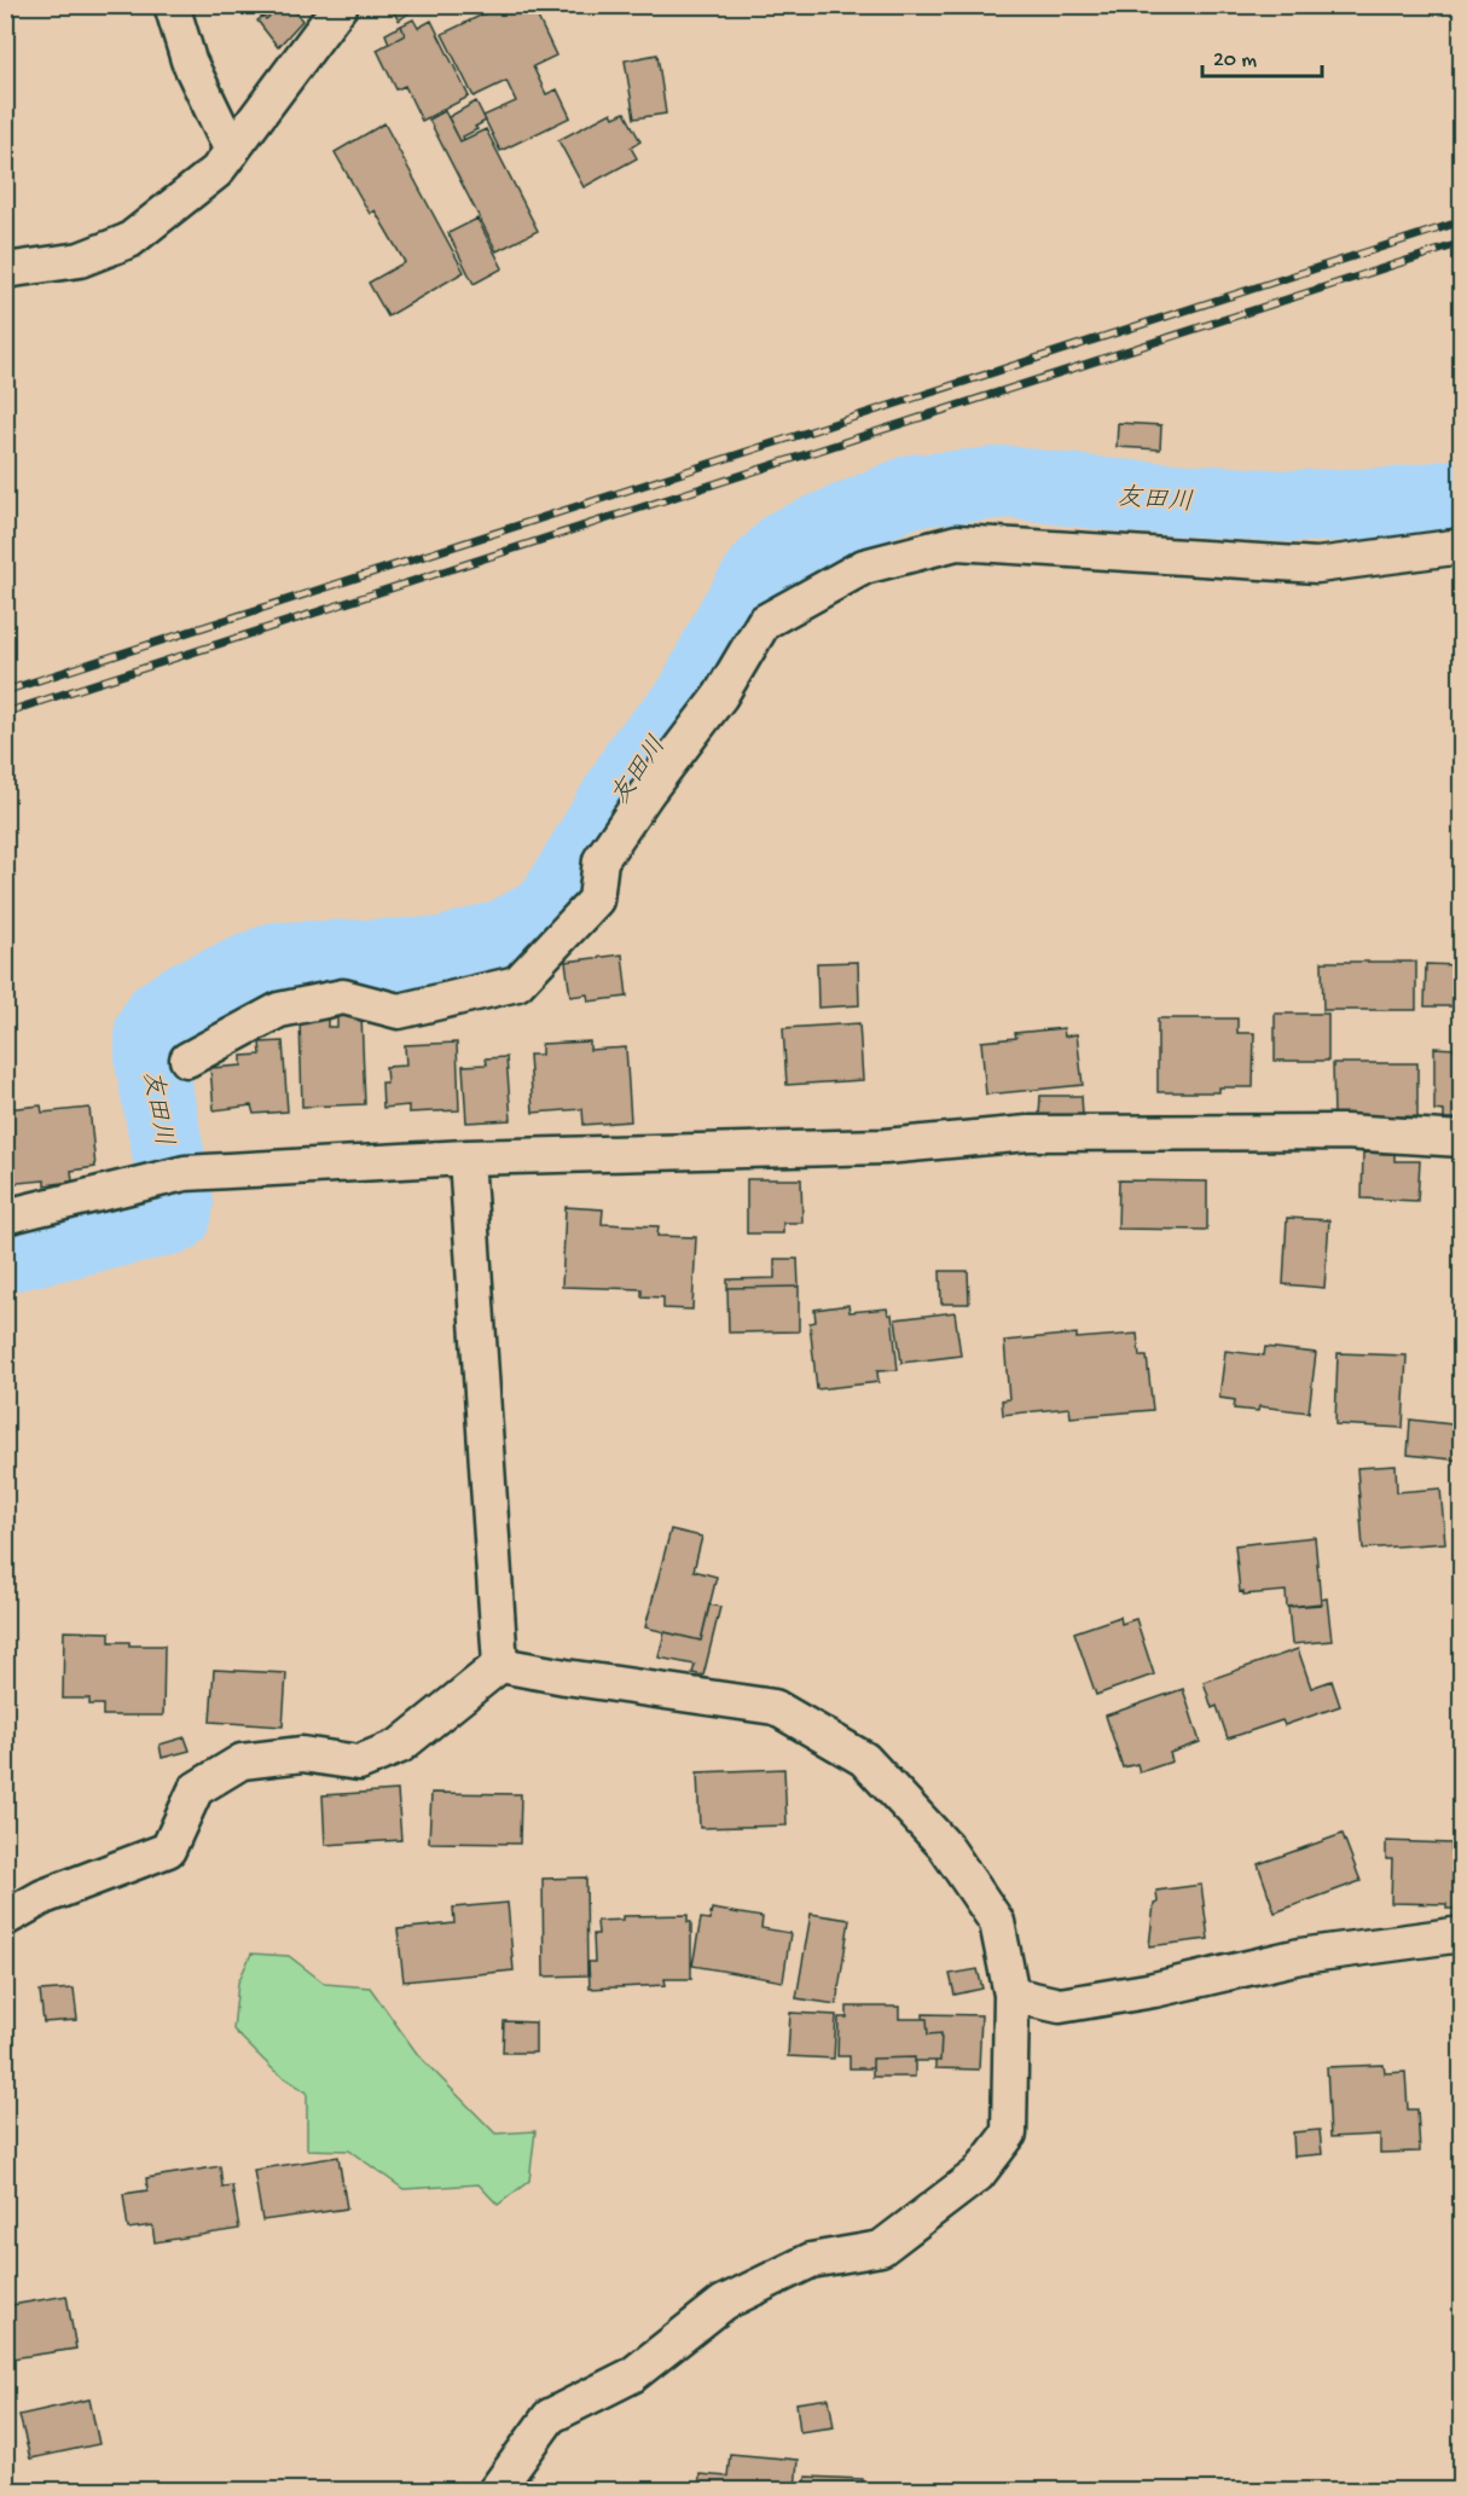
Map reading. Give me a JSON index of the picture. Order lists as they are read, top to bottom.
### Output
{
  "water": ["友田川"],
  "scale_bar": "20 m"
}
